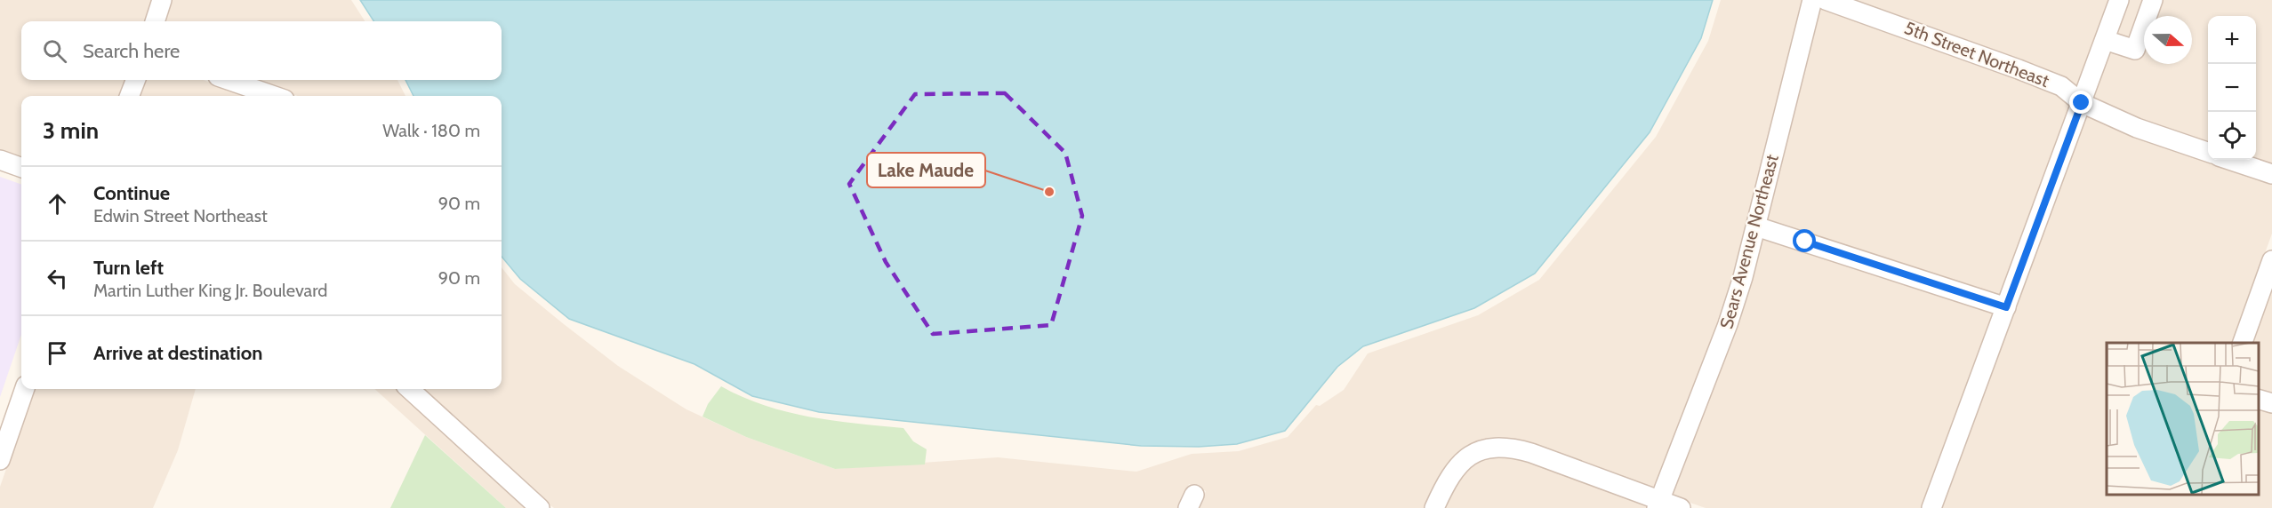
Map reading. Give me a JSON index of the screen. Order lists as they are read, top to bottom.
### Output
{
  "streets": {
    "street": ["5th Street Northeast", "Sears Avenue Northeast"]
  },
  "places": ["Lake Maude"],
  "north": "right",
  "page": {
    "map_buttons": ["+", "−"],
    "search": "Search here",
    "heading": ["3 min", "Walk · 180 m"],
    "list": [
      ["Continue", "Edwin Street Northeast", "90 m"],
      ["Turn left", "Martin Luther King Jr. Boulevard", "90 m"],
      "Arrive at destination"
    ]
  }
}
